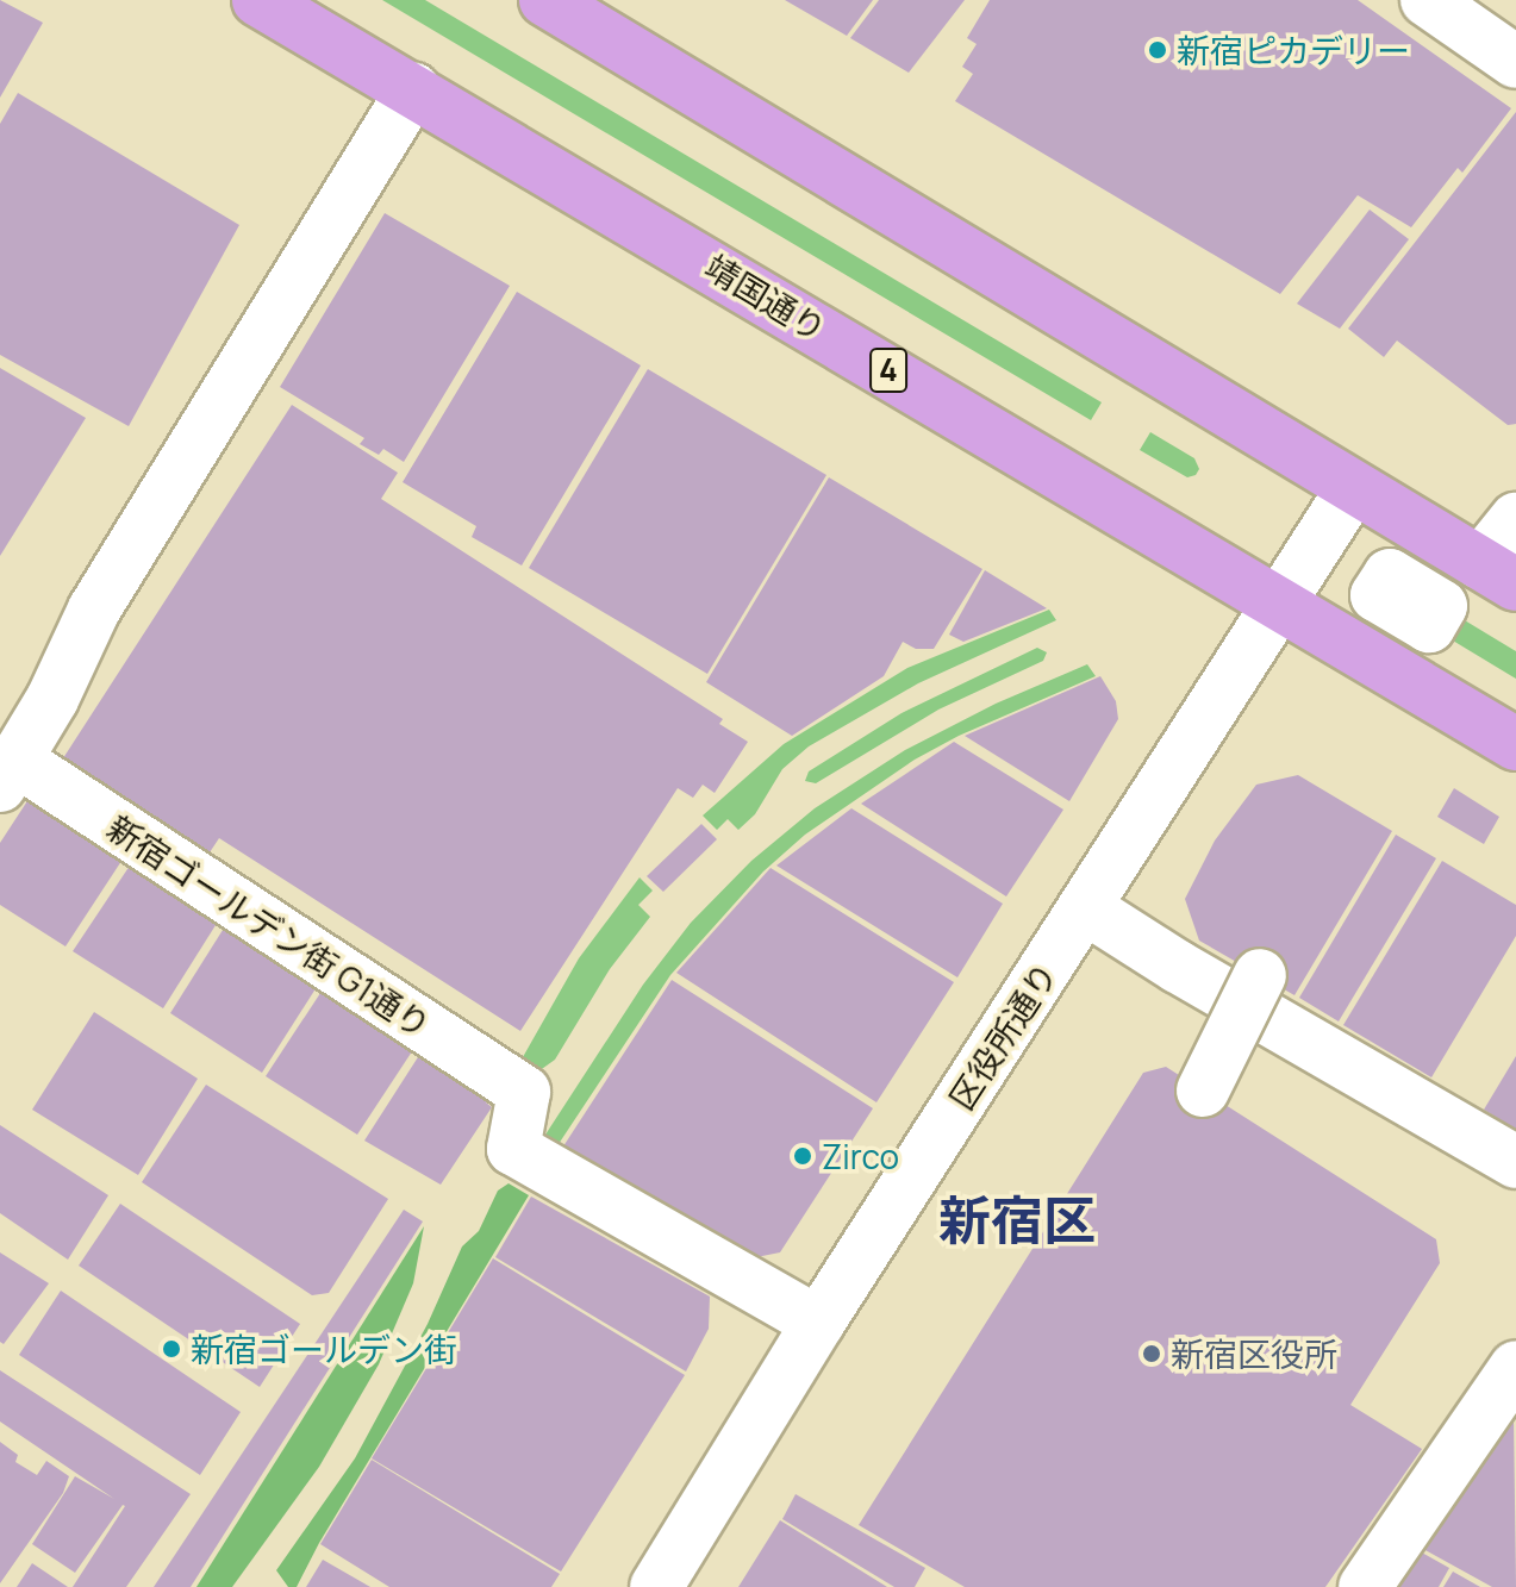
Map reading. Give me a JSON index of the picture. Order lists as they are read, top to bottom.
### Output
{
  "streets": {
    "main road": ["靖国通り", "4"],
    "street": ["新宿ゴールデン街 G1通り", "区役所通り"]
  },
  "crossings": [
    ["靖国通り", "区役所通り"],
    ["新宿ゴールデン街 G1通り", "区役所通り"]
  ],
  "districts": ["新宿区"],
  "places": [
    "新宿ピカデリー",
    "Zirco",
    "新宿ゴールデン街",
    "新宿区役所"
  ]
}
